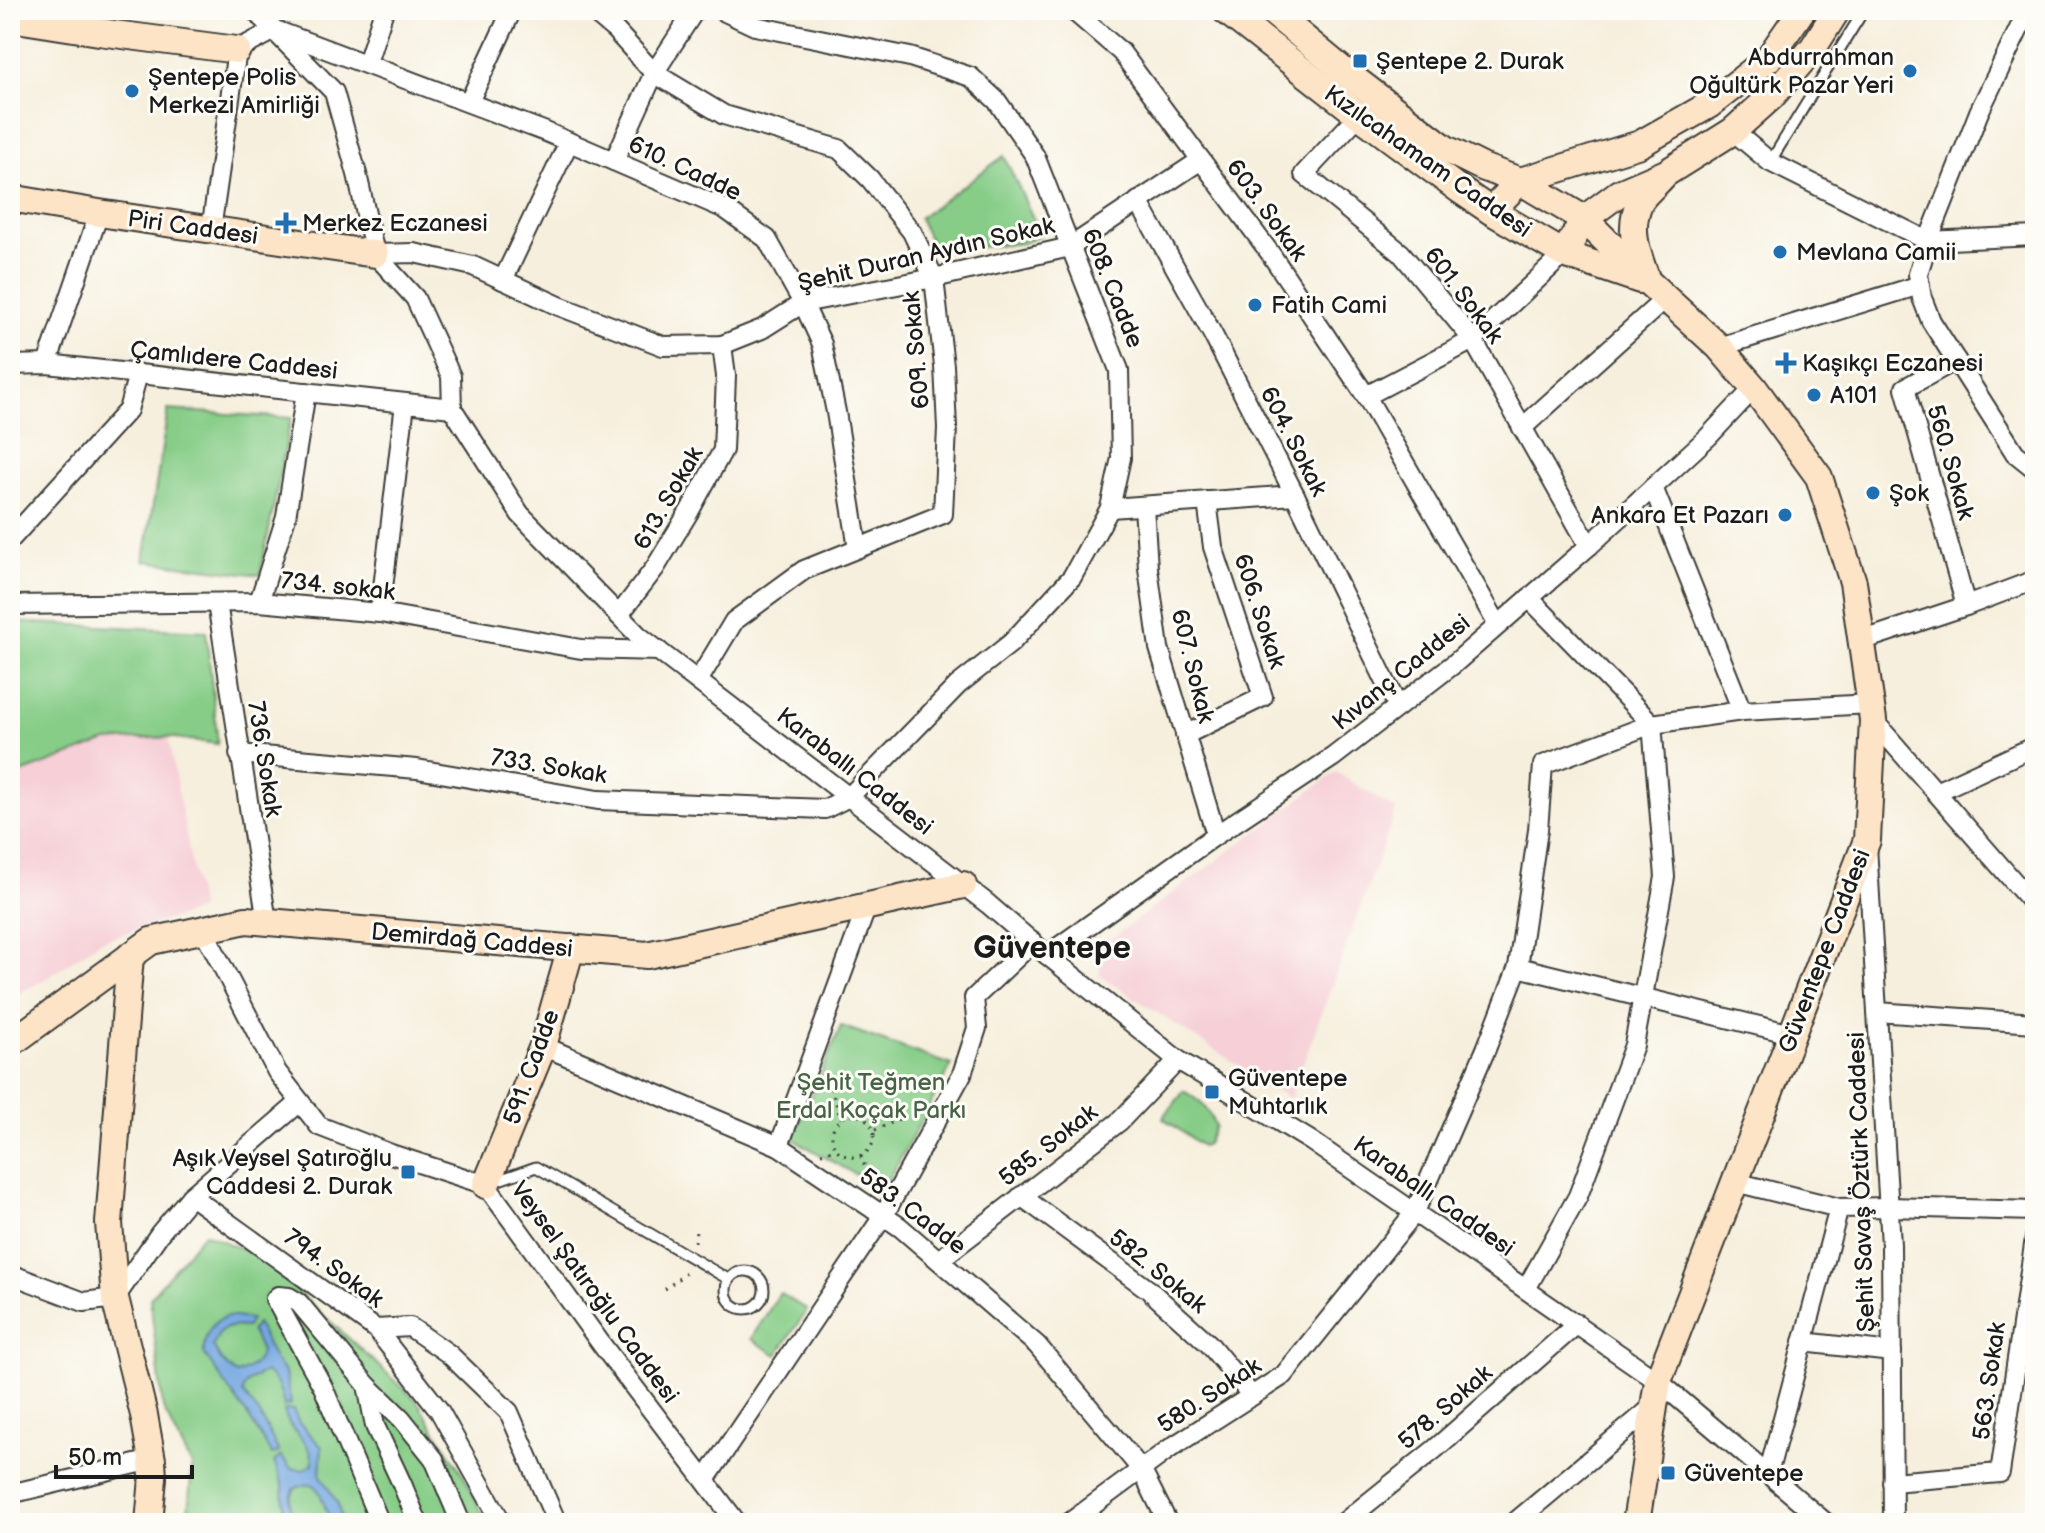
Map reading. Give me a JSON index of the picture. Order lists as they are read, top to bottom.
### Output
{
  "streets": {
    "street": [
      "Kızılcahamam Caddesi",
      "610. Cadde",
      "603. Sokak",
      "Piri Caddesi",
      "Şehit Duran Aydın Sokak",
      "608. Cadde",
      "601. Sokak",
      "609. Sokak",
      "Çamlıdere Caddesi",
      "604. Sokak",
      "560. Sokak",
      "613. Sokak",
      "734. sokak",
      "606. Sokak",
      "607. Sokak",
      "Kıvanç Caddesi",
      "736. Sokak",
      "733. Sokak",
      "Karaballı Caddesi",
      "Demirdağ Caddesi",
      "Güventepe Caddesi",
      "591. Cadde",
      "585. Sokak",
      "Şehit Savaş Öztürk Caddesi",
      "583. Cadde",
      "794. Sokak",
      "582. Sokak",
      "Veysel Şatıroğlu Caddesi",
      "563. Sokak",
      "580. Sokak",
      "578. Sokak"
    ]
  },
  "crossings": [
    ["Kızılcahamam Caddesi", "601. Sokak"],
    ["Kızılcahamam Caddesi", "Güventepe Caddesi"],
    ["610. Cadde", "Şehit Duran Aydın Sokak"],
    ["610. Cadde", "609. Sokak"],
    ["610. Cadde", "Karaballı Caddesi"],
    ["603. Sokak", "Şehit Duran Aydın Sokak"],
    ["603. Sokak", "Kıvanç Caddesi"],
    ["Piri Caddesi", "Şehit Duran Aydın Sokak"],
    ["Piri Caddesi", "Karaballı Caddesi"],
    ["Şehit Duran Aydın Sokak", "608. Cadde"],
    ["Şehit Duran Aydın Sokak", "609. Sokak"],
    ["Şehit Duran Aydın Sokak", "604. Sokak"],
    ["Şehit Duran Aydın Sokak", "613. Sokak"],
    ["Şehit Duran Aydın Sokak", "Karaballı Caddesi"],
    ["608. Cadde", "733. Sokak"],
    ["608. Cadde", "Karaballı Caddesi"],
    ["601. Sokak", "Kıvanç Caddesi"],
    ["609. Sokak", "Karaballı Caddesi"],
    ["Çamlıdere Caddesi", "Karaballı Caddesi"],
    ["604. Sokak", "Kıvanç Caddesi"],
    ["613. Sokak", "Karaballı Caddesi"],
    ["734. sokak", "736. Sokak"],
    ["734. sokak", "Karaballı Caddesi"],
    ["606. Sokak", "607. Sokak"],
    ["607. Sokak", "Kıvanç Caddesi"],
    ["Kıvanç Caddesi", "Karaballı Caddesi"],
    ["Kıvanç Caddesi", "Güventepe Caddesi"],
    ["736. Sokak", "733. Sokak"],
    ["736. Sokak", "Demirdağ Caddesi"],
    ["733. Sokak", "Karaballı Caddesi"],
    ["Karaballı Caddesi", "Demirdağ Caddesi"],
    ["Karaballı Caddesi", "Güventepe Caddesi"],
    ["Karaballı Caddesi", "585. Sokak"],
    ["Karaballı Caddesi", "580. Sokak"],
    ["Karaballı Caddesi", "578. Sokak"],
    ["Demirdağ Caddesi", "591. Cadde"],
    ["Demirdağ Caddesi", "Veysel Şatıroğlu Caddesi"],
    ["Güventepe Caddesi", "Şehit Savaş Öztürk Caddesi"],
    ["591. Cadde", "583. Cadde"],
    ["591. Cadde", "Veysel Şatıroğlu Caddesi"],
    ["585. Sokak", "583. Cadde"],
    ["585. Sokak", "582. Sokak"],
    ["Şehit Savaş Öztürk Caddesi", "563. Sokak"],
    ["583. Cadde", "580. Sokak"],
    ["582. Sokak", "580. Sokak"]
  ],
  "districts": ["Güventepe"],
  "parks": ["Şehit Teğmen Erdal Koçak Parkı"],
  "places": {
    "transit": [
      "Şentepe 2. Durak",
      "Güventepe Muhtarlık",
      "Aşık Veysel Şatıroğlu Caddesi 2. Durak",
      "Güventepe"
    ],
    "other": [
      "Abdurrahman Oğultürk Pazar Yeri",
      "Şentepe Polis Merkezi Amirliği",
      "Mevlana Camii",
      "Fatih Cami",
      "A101",
      "Şok",
      "Ankara Et Pazarı"
    ],
    "health": ["Merkez Eczanesi", "Kaşıkçı Eczanesi"]
  },
  "scale_bar": "50 m"
}
